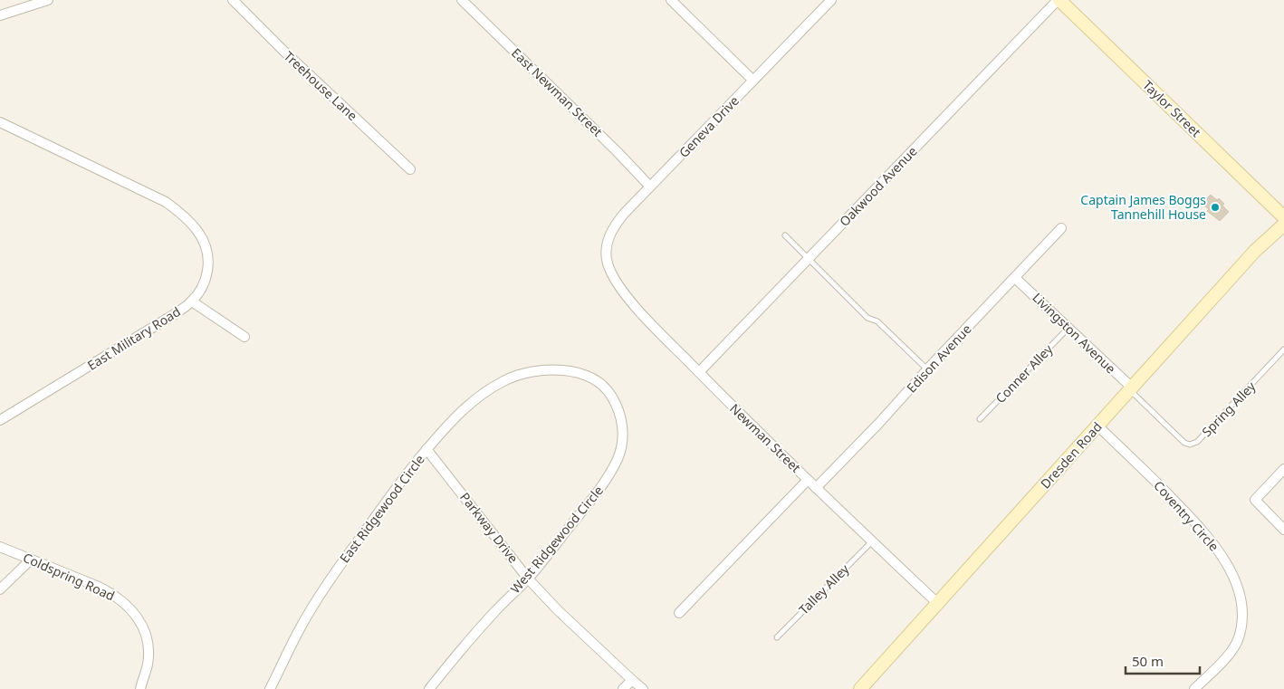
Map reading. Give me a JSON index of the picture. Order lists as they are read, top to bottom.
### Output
{
  "streets": {
    "street": [
      "Treehouse Lane",
      "East Newman Street",
      "Taylor Street",
      "Geneva Drive",
      "Oakwood Avenue",
      "Livingston Avenue",
      "East Military Road",
      "Edison Avenue",
      "Newman Street",
      "Dresden Road",
      "East Ridgewood Circle",
      "Coventry Circle",
      "Parkway Drive",
      "West Ridgewood Circle",
      "Coldspring Road"
    ],
    "lane": ["Conner Alley", "Spring Alley", "Talley Alley"]
  },
  "crossings": [
    ["East Newman Street", "Geneva Drive"],
    ["Taylor Street", "Oakwood Avenue"],
    ["Geneva Drive", "Newman Street"],
    ["Oakwood Avenue", "Newman Street"],
    ["Livingston Avenue", "Edison Avenue"],
    ["Livingston Avenue", "Conner Alley"],
    ["Livingston Avenue", "Spring Alley"],
    ["Livingston Avenue", "Dresden Road"],
    ["Edison Avenue", "Newman Street"],
    ["Spring Alley", "Dresden Road"],
    ["Newman Street", "Dresden Road"],
    ["Newman Street", "Talley Alley"],
    ["Dresden Road", "Coventry Circle"],
    ["East Ridgewood Circle", "Parkway Drive"],
    ["East Ridgewood Circle", "West Ridgewood Circle"],
    ["Parkway Drive", "West Ridgewood Circle"]
  ],
  "places": ["Captain James Boggs Tannehill House"],
  "scale_bar": "50 m"
}
